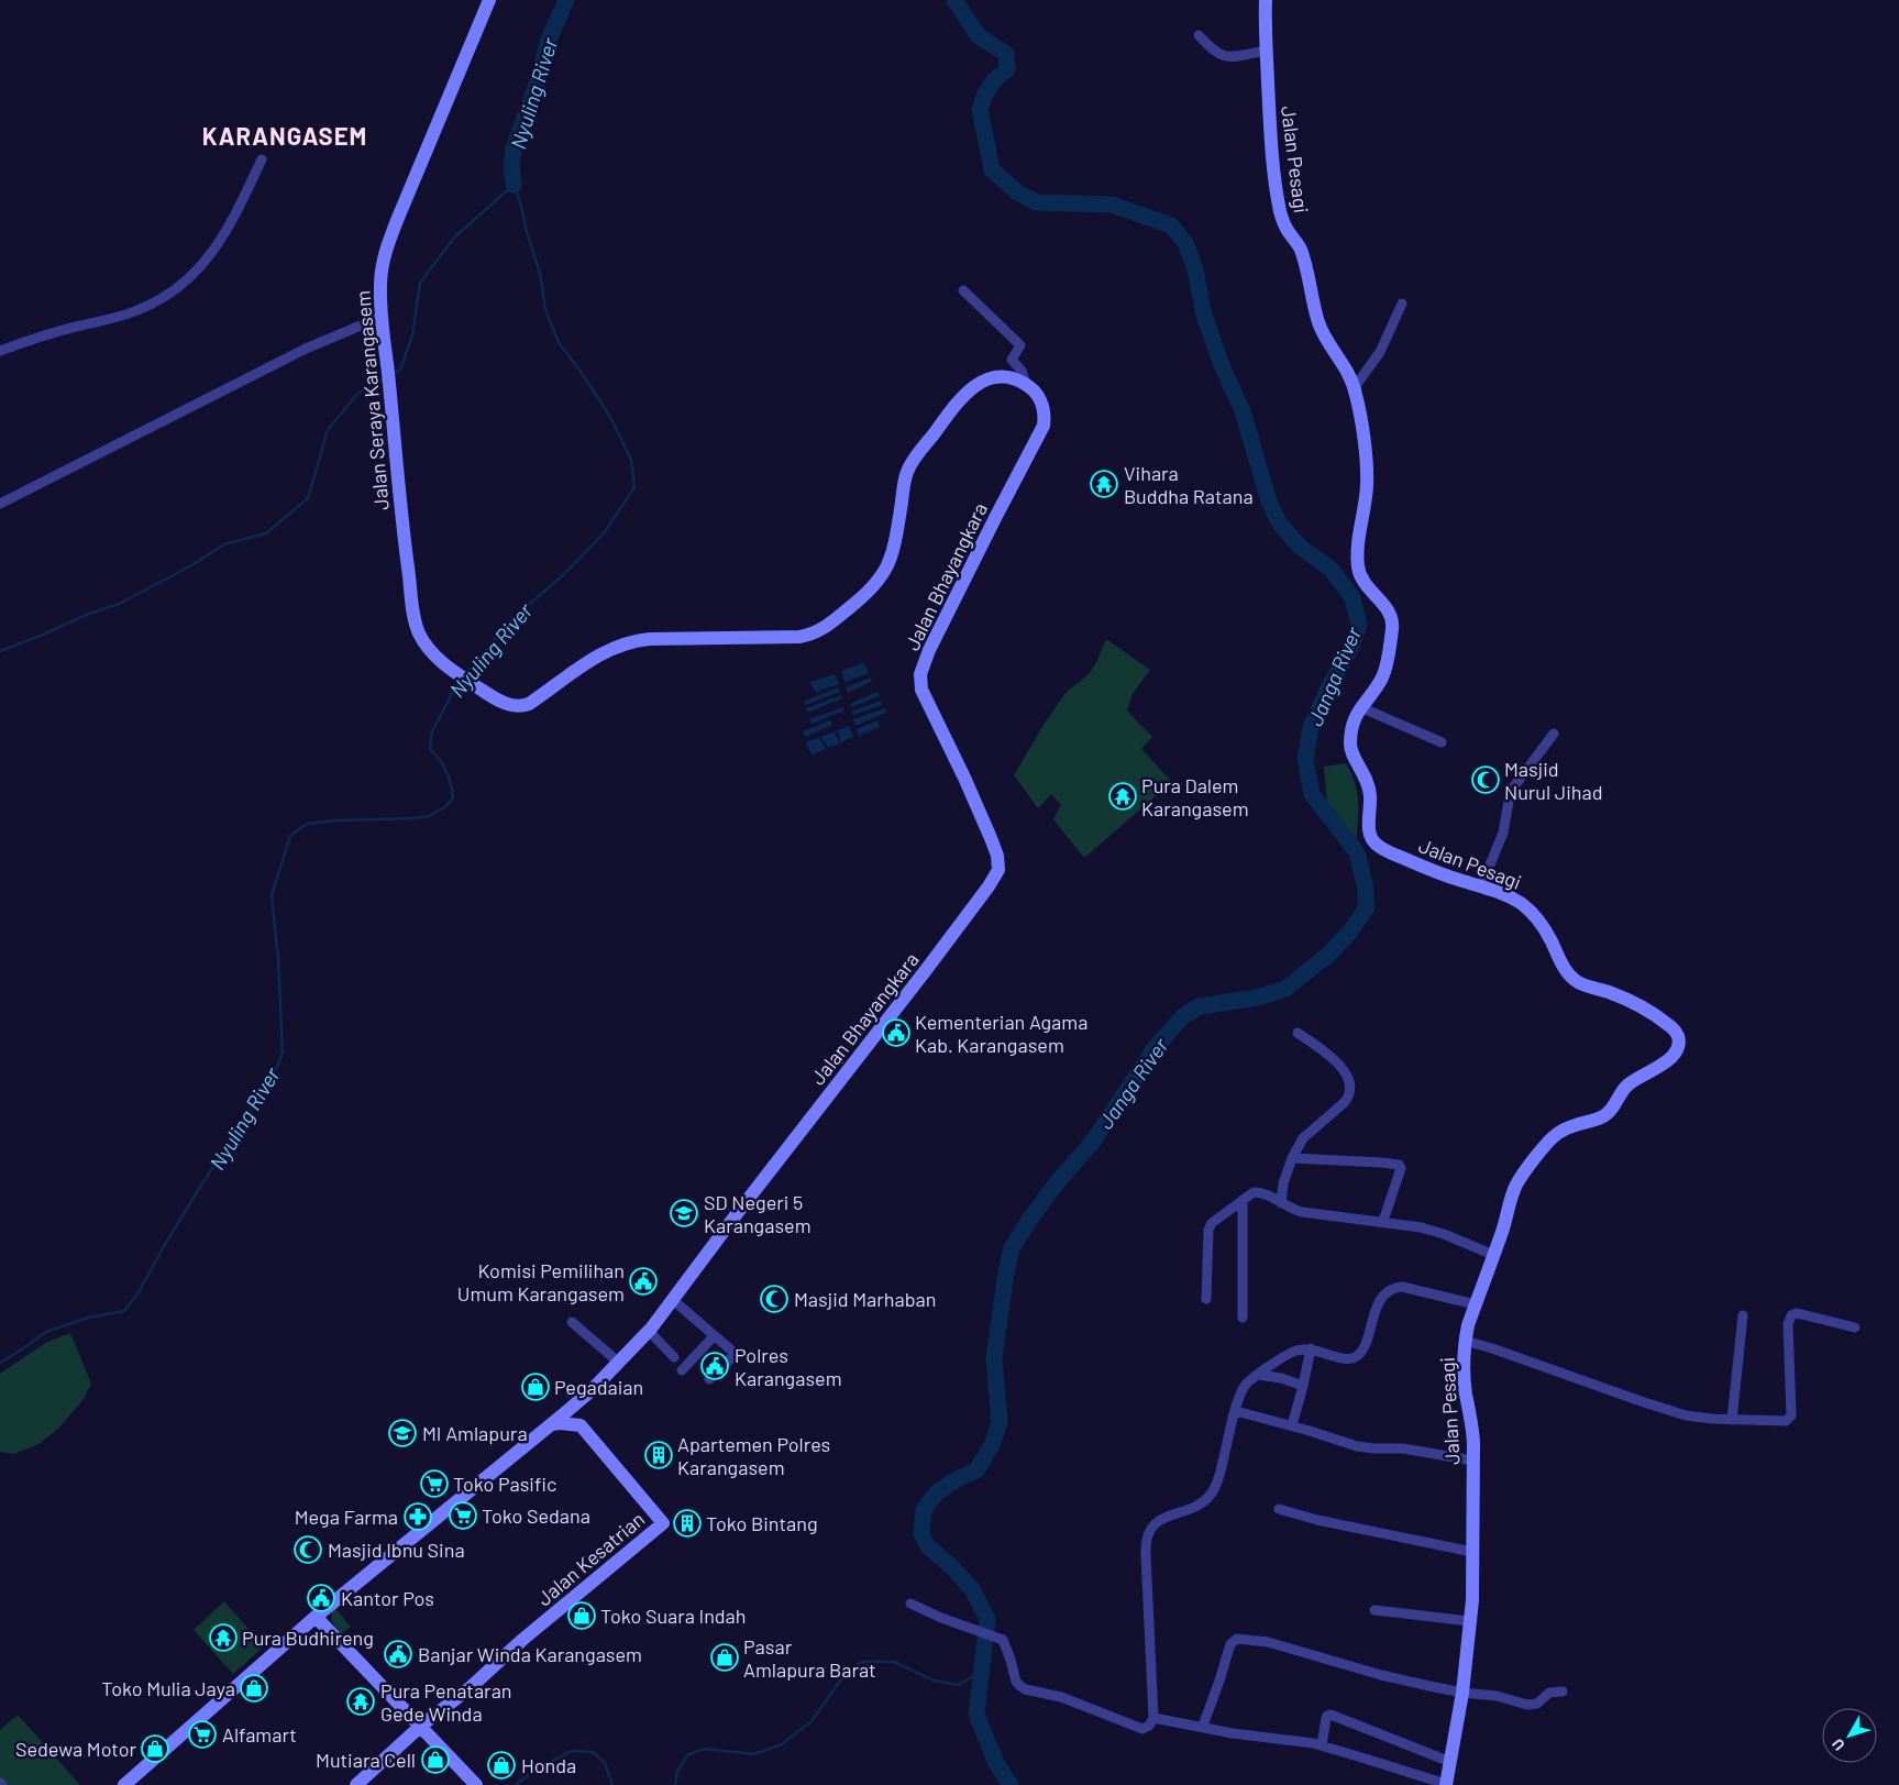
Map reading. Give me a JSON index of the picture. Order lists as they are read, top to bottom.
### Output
{
  "streets": {
    "street": [
      "Jalan Pesagi",
      "Jalan Seraya Karangasem",
      "Jalan Bhayangkara",
      "Jalan Kesatrian"
    ]
  },
  "crossings": [
    ["Jalan Seraya Karangasem", "Jalan Bhayangkara"]
  ],
  "districts": ["KARANGASEM"],
  "water": ["Nyuling River", "Janga River"],
  "places": {
    "temple": [
      "Vihara Buddha Ratana",
      "Pura Dalem Karangasem",
      "Pura Budhireng",
      "Pura Penataran Gede Winda"
    ],
    "mosque": ["Masjid Nurul Jihad", "Masjid Marhaban", "Masjid Ibnu Sina"],
    "public building": [
      "Kementerian Agama Kab. Karangasem",
      "Komisi Pemilihan Umum Karangasem",
      "Polres Karangasem",
      "Kantor Pos",
      "Banjar Winda Karangasem"
    ],
    "school or university": ["SD Negeri 5 Karangasem", "MI Amlapura"],
    "shop": [
      "Pegadaian",
      "Toko Suara Indah",
      "Pasar Amlapura Barat",
      "Toko Mulia Jaya",
      "Sedewa Motor",
      "Mutiara Cell",
      "Honda"
    ],
    "building": ["Apartemen Polres Karangasem", "Toko Bintang"],
    "supermarket": ["Toko Pasific", "Toko Sedana", "Alfamart"],
    "pharmacy": ["Mega Farma"]
  },
  "north": "bottom left"
}
